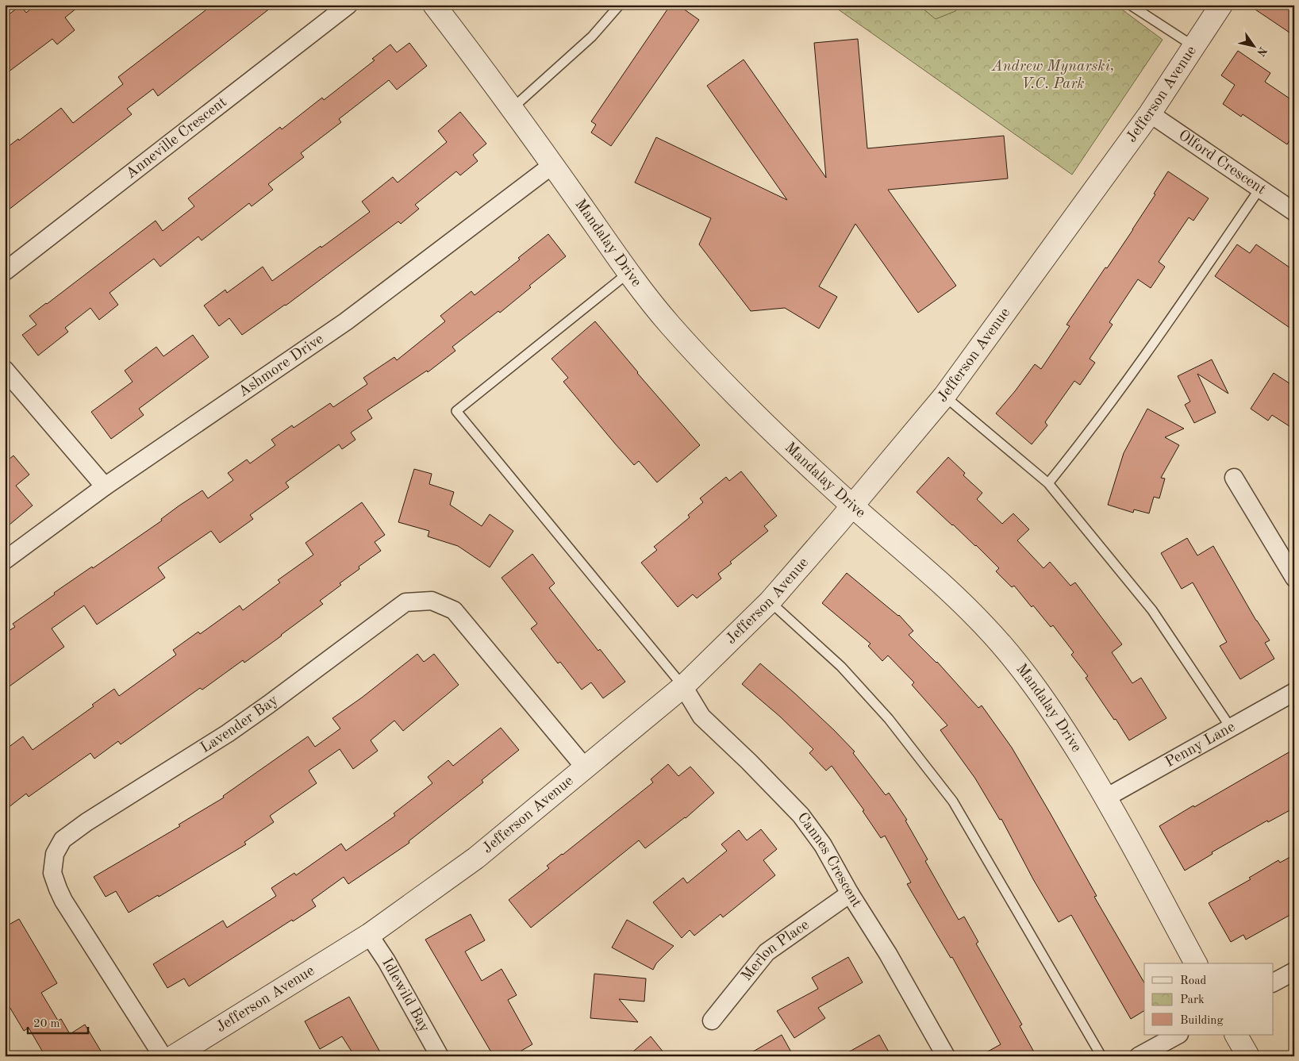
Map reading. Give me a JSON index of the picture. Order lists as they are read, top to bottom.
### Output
{
  "streets": {
    "street": [
      "Jefferson Avenue",
      "Anneville Crescent",
      "Olford Crescent",
      "Mandalay Drive",
      "Ashmore Drive",
      "Lavender Bay",
      "Penny Lane",
      "Cannes Crescent",
      "Merlon Place",
      "Idlewild Bay"
    ]
  },
  "crossings": [
    ["Jefferson Avenue", "Olford Crescent"],
    ["Jefferson Avenue", "Mandalay Drive"],
    ["Jefferson Avenue", "Lavender Bay"],
    ["Jefferson Avenue", "Cannes Crescent"],
    ["Jefferson Avenue", "Idlewild Bay"],
    ["Mandalay Drive", "Ashmore Drive"],
    ["Mandalay Drive", "Penny Lane"],
    ["Cannes Crescent", "Merlon Place"]
  ],
  "parks": ["Andrew Mynarski, V.C. Park"],
  "legend": ["Road", "Park", "Building"],
  "scale_bar": "20 m",
  "north": "bottom right"
}
